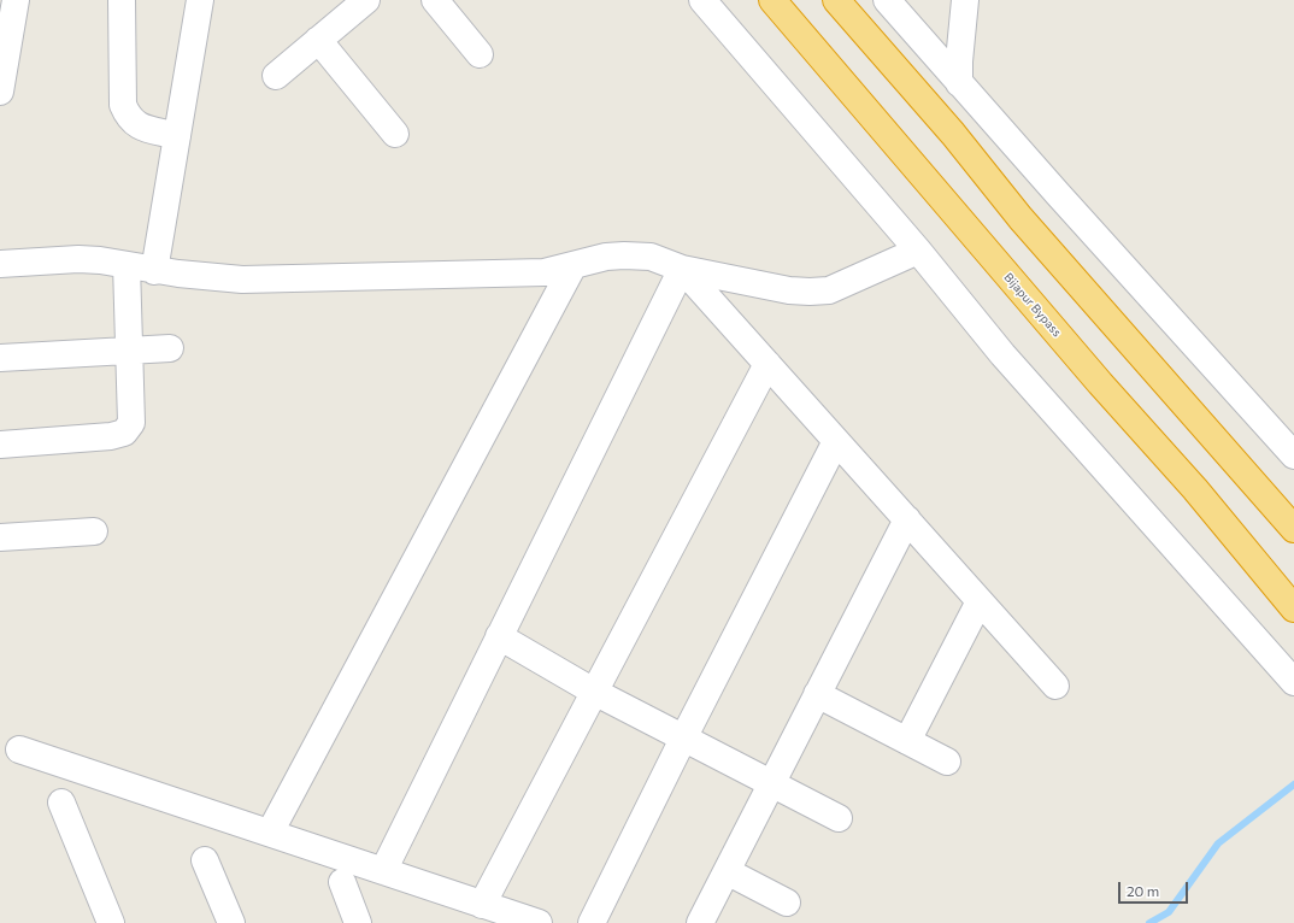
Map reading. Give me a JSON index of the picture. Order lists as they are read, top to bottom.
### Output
{
  "streets": {
    "highway": ["Bijapur Bypass"]
  },
  "scale_bar": "20 m"
}
